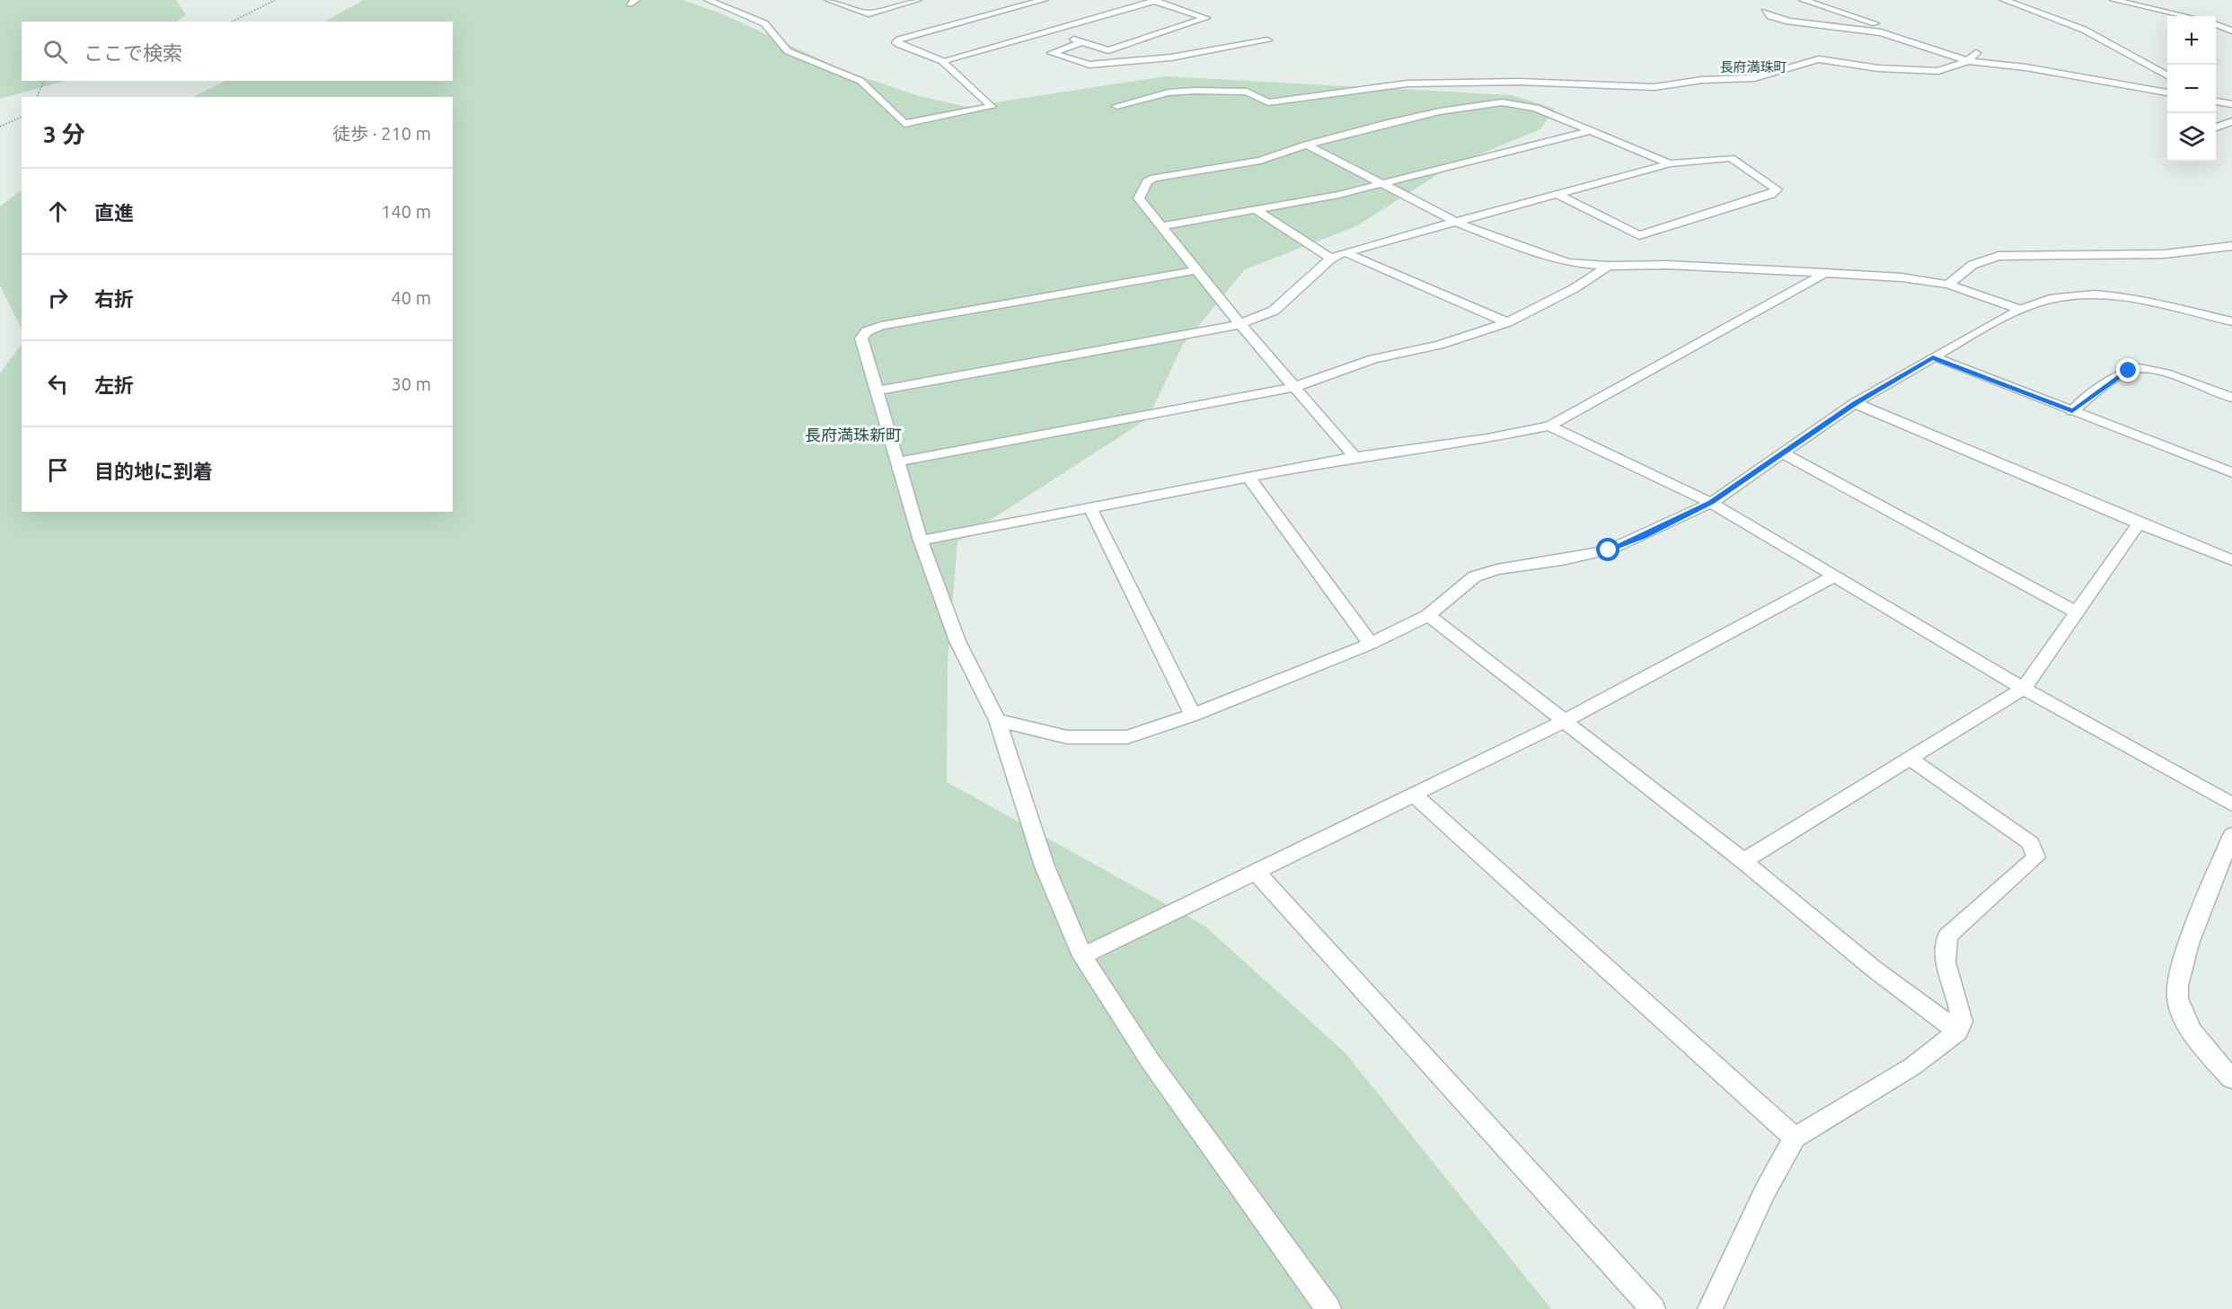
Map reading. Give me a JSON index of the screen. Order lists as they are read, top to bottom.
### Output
{
  "districts": ["長府満珠町", "長府満珠新町"],
  "page": {
    "map_buttons": ["+", "−"],
    "search": "ここで検索",
    "heading": ["3 分", "徒歩 · 210 m"],
    "list": [
      ["直進", "140 m"],
      ["右折", "40 m"],
      ["左折", "30 m"],
      "目的地に到着"
    ]
  }
}
